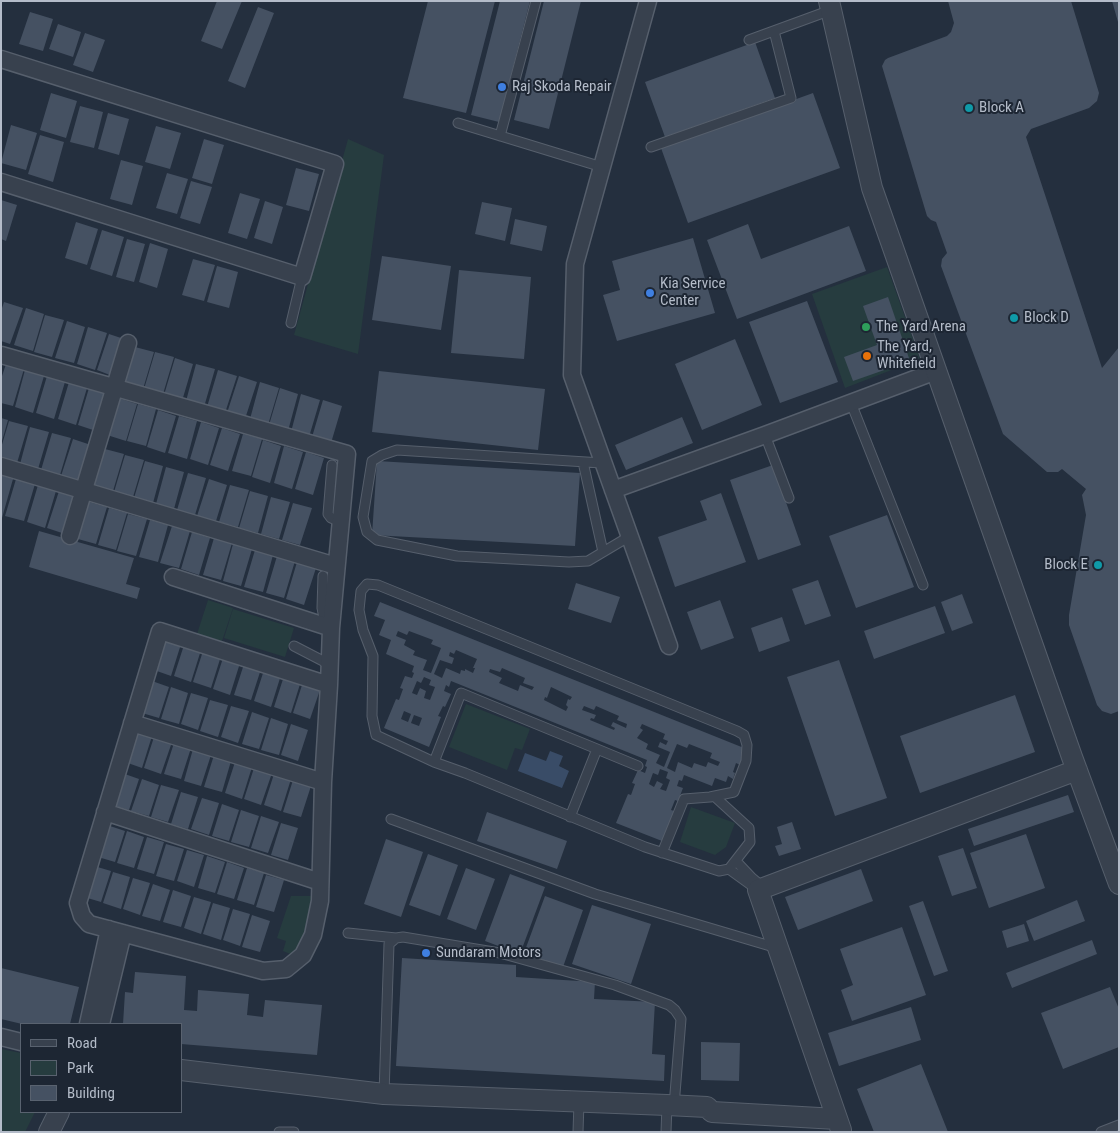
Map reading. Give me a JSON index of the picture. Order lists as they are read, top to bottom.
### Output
{
  "places": [
    "Raj Skoda Repair",
    "Block A",
    "Kia Service Center",
    "Block D",
    "The Yard Arena",
    "The Yard, Whitefield",
    "Block E",
    "Sundaram Motors"
  ],
  "legend": ["Road", "Park", "Building"]
}
